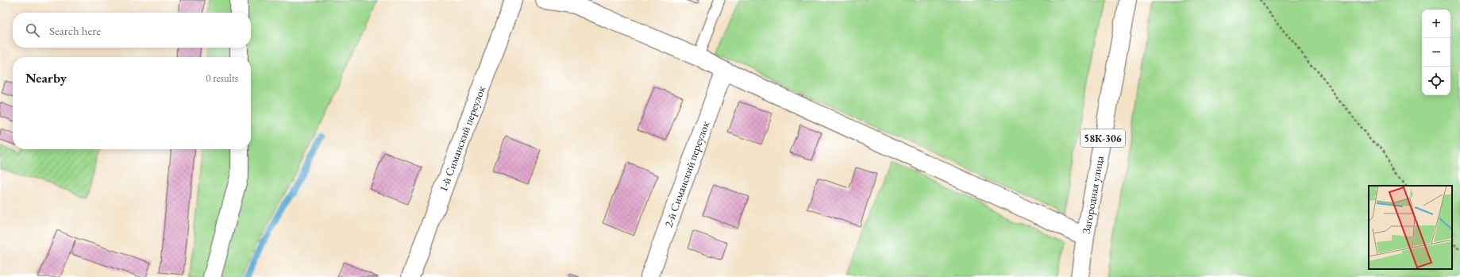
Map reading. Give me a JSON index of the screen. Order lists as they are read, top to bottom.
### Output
{
  "streets": {
    "main road": [
      "1-й Симанский переулок",
      "58К-306",
      "2-й Симанский переулок",
      "Загородная улица"
    ]
  },
  "page": {
    "map_buttons": ["+", "−"],
    "search": "Search here",
    "heading": ["Nearby", "0 results"]
  }
}
